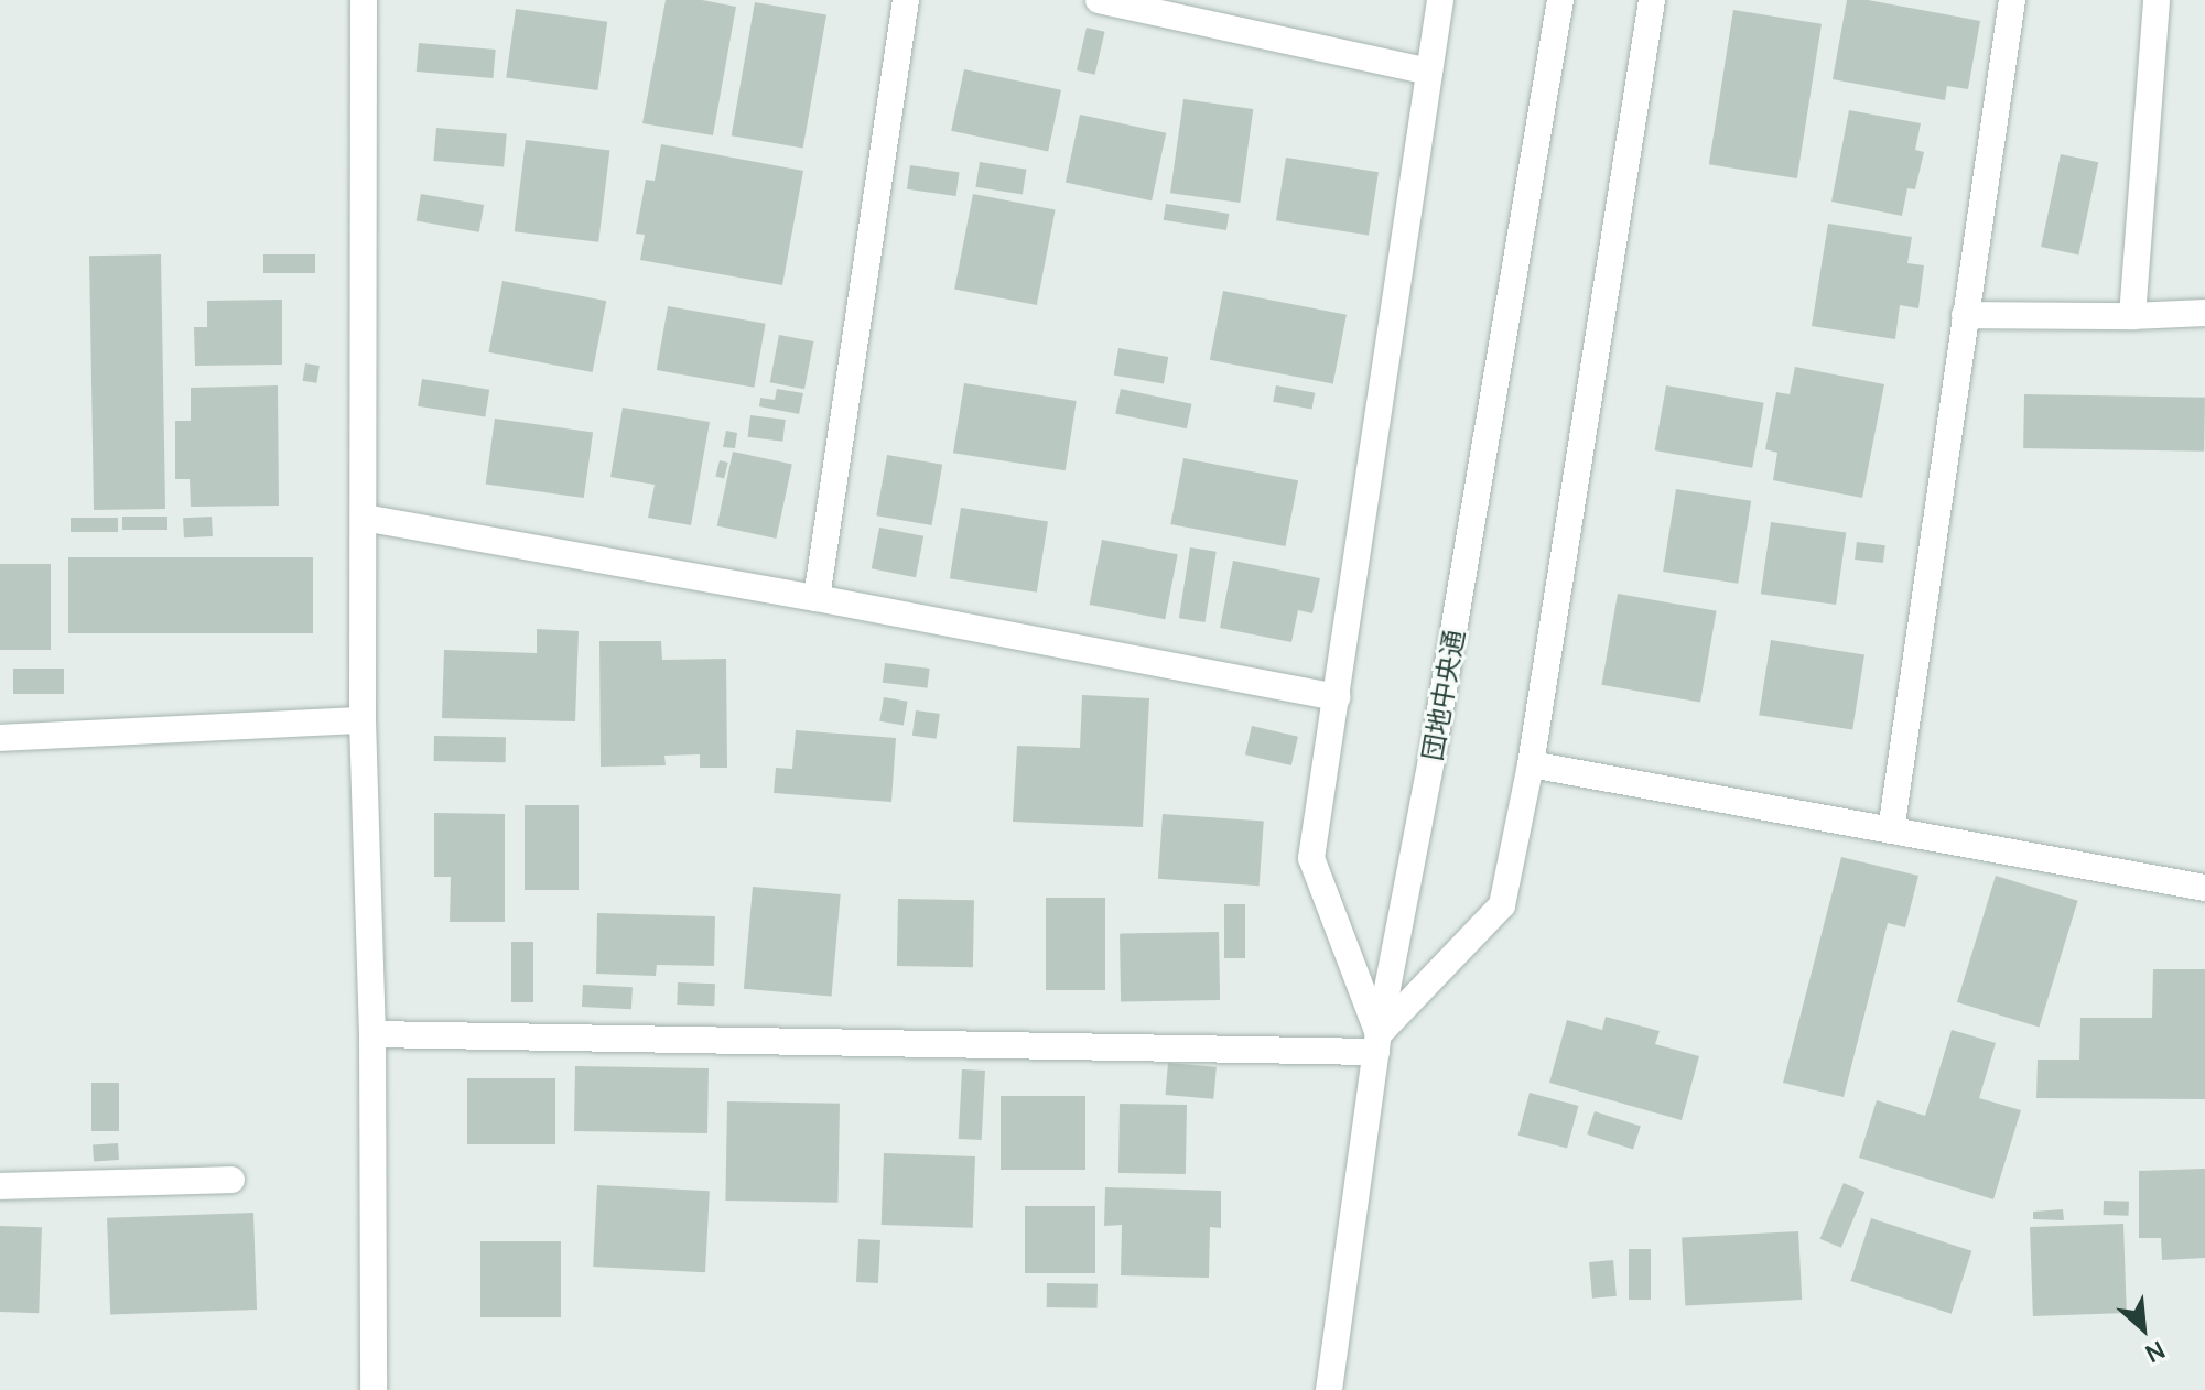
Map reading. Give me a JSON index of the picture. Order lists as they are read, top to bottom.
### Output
{
  "streets": {
    "street": ["団地中央通"]
  },
  "north": "bottom right"
}
